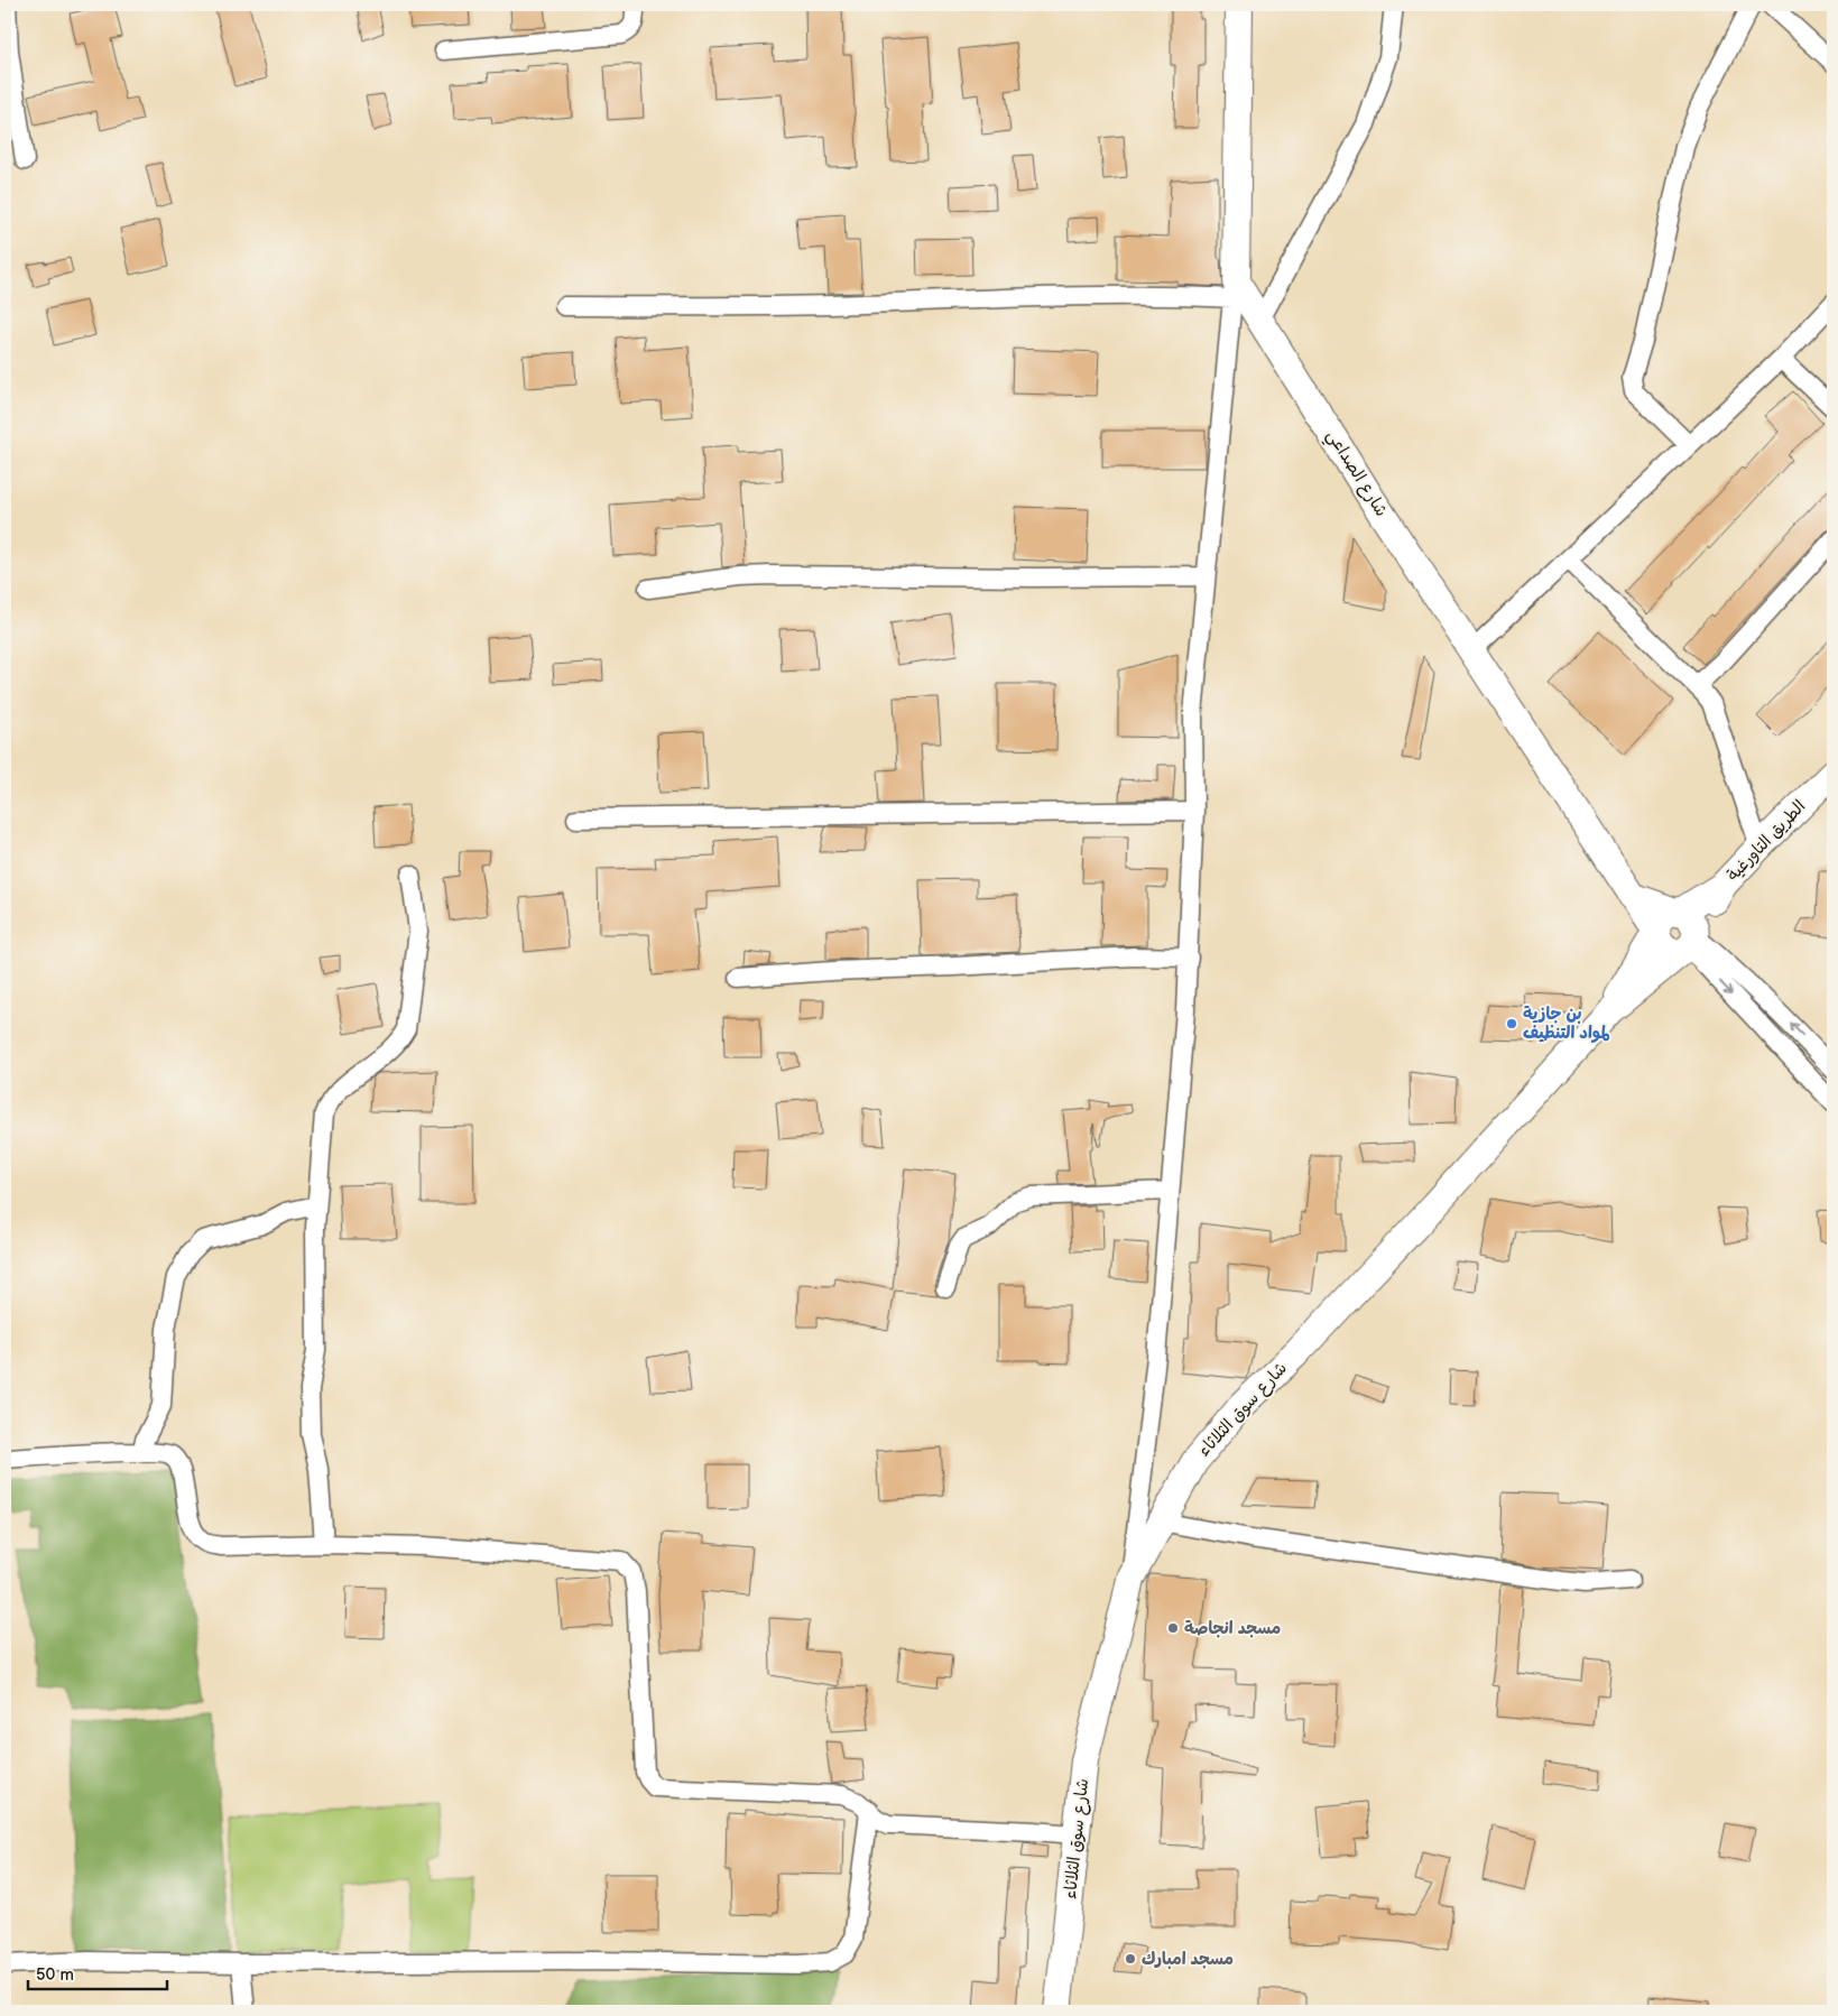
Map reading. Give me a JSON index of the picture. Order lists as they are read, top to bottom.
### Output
{
  "streets": {
    "street": ["شارع الصداعي", "الطريق التاورغية", "شارع سوق الثلاثاء"]
  },
  "places": ["بن جازية لمواد التنظيف", "مسجد انجاصة", "مسجد امبارك"],
  "scale_bar": "50 m"
}
